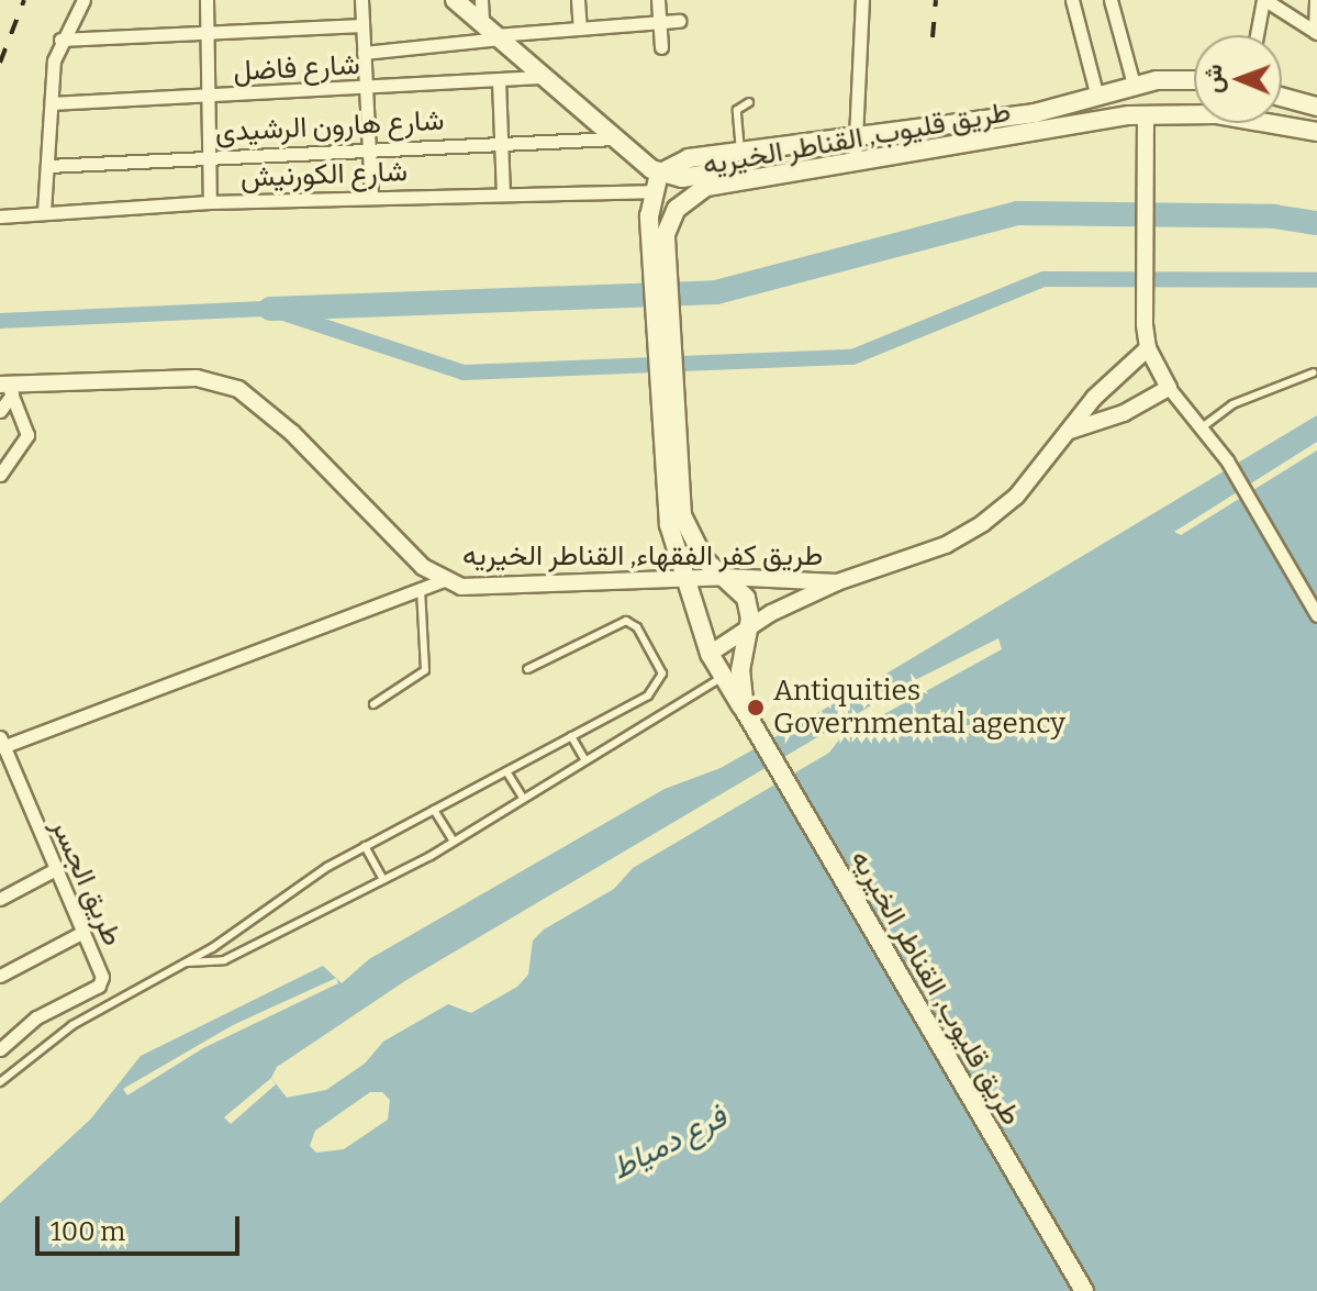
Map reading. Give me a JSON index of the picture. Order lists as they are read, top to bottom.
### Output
{
  "streets": {
    "main road": ["طريق قليوب, القناطر الخيريه"],
    "street": [
      "شارع فاضل",
      "شارع هارون الرشيدى",
      "شارع الكورنيش",
      "طريق كفر الفقهاء, القناطر الخيريه",
      "طريق الجسر"
    ]
  },
  "crossings": [
    ["طريق قليوب, القناطر الخيريه", "شارع الكورنيش"],
    ["طريق قليوب, القناطر الخيريه", "طريق كفر الفقهاء, القناطر الخيريه"]
  ],
  "water": ["فرع دمياط"],
  "places": ["Antiquities Governmental agency"],
  "scale_bar": "100 m",
  "north": "left"
}
